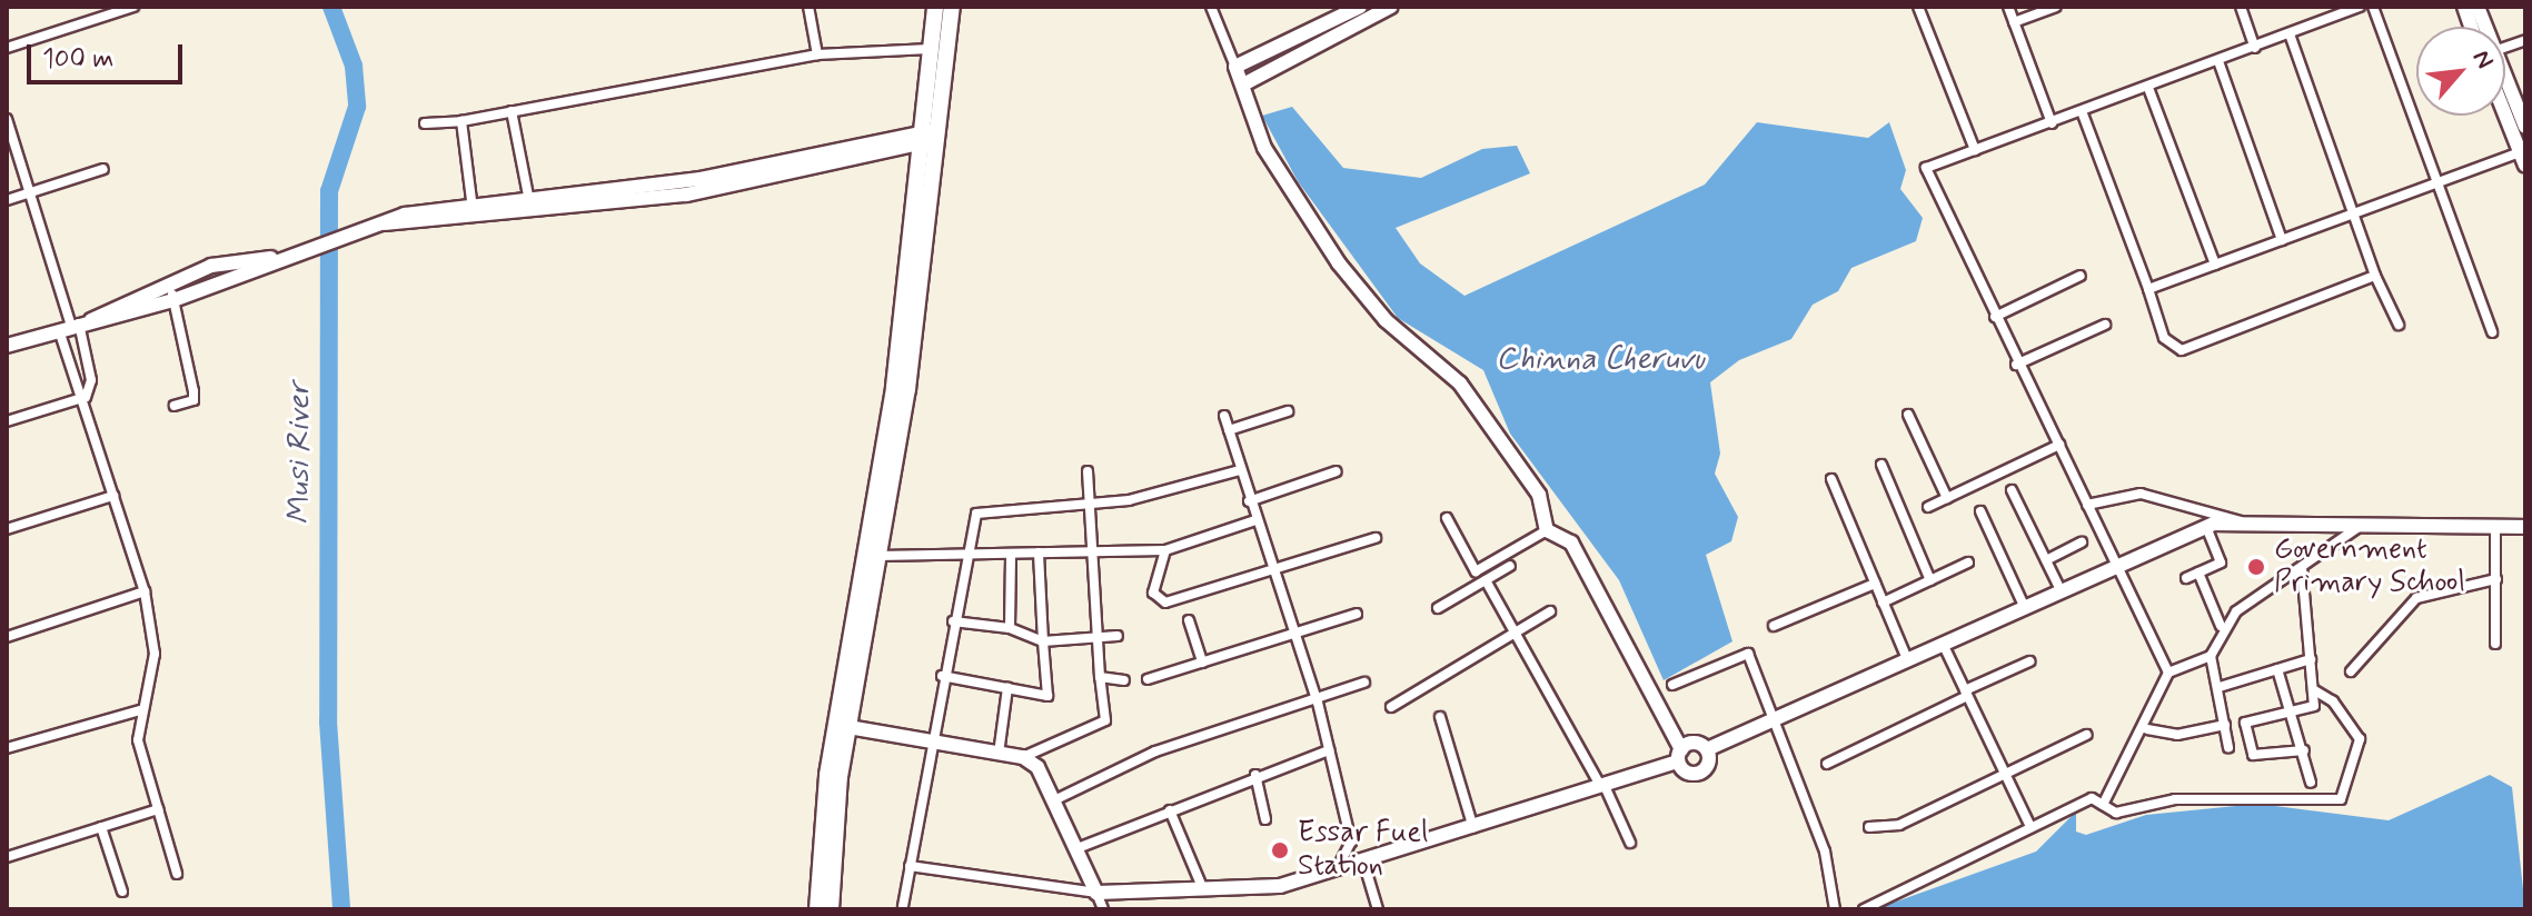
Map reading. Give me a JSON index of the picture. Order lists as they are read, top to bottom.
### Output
{
  "water": ["Chinna Cheruvu", "Musi River"],
  "places": ["Government Primary School", "Essar Fuel Station"],
  "scale_bar": "100 m",
  "north": "top right"
}
